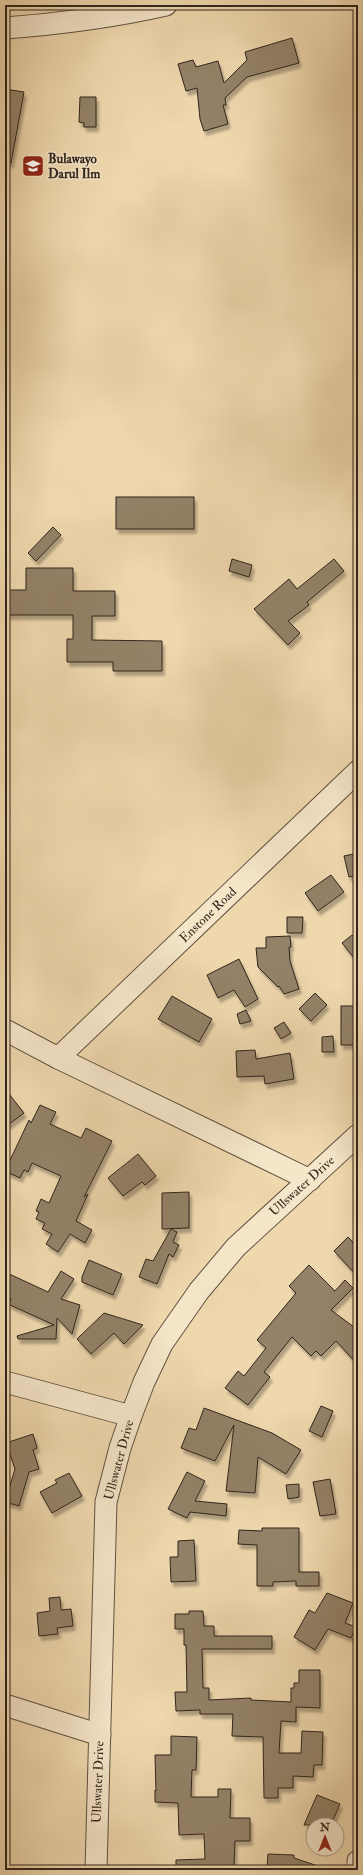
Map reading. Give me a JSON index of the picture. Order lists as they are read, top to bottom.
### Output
{
  "streets": {
    "street": ["Enstone Road", "Ullswater Drive"]
  },
  "places": {
    "school or university": ["Bulawayo Darul Ilm"]
  },
  "north": "top"
}
